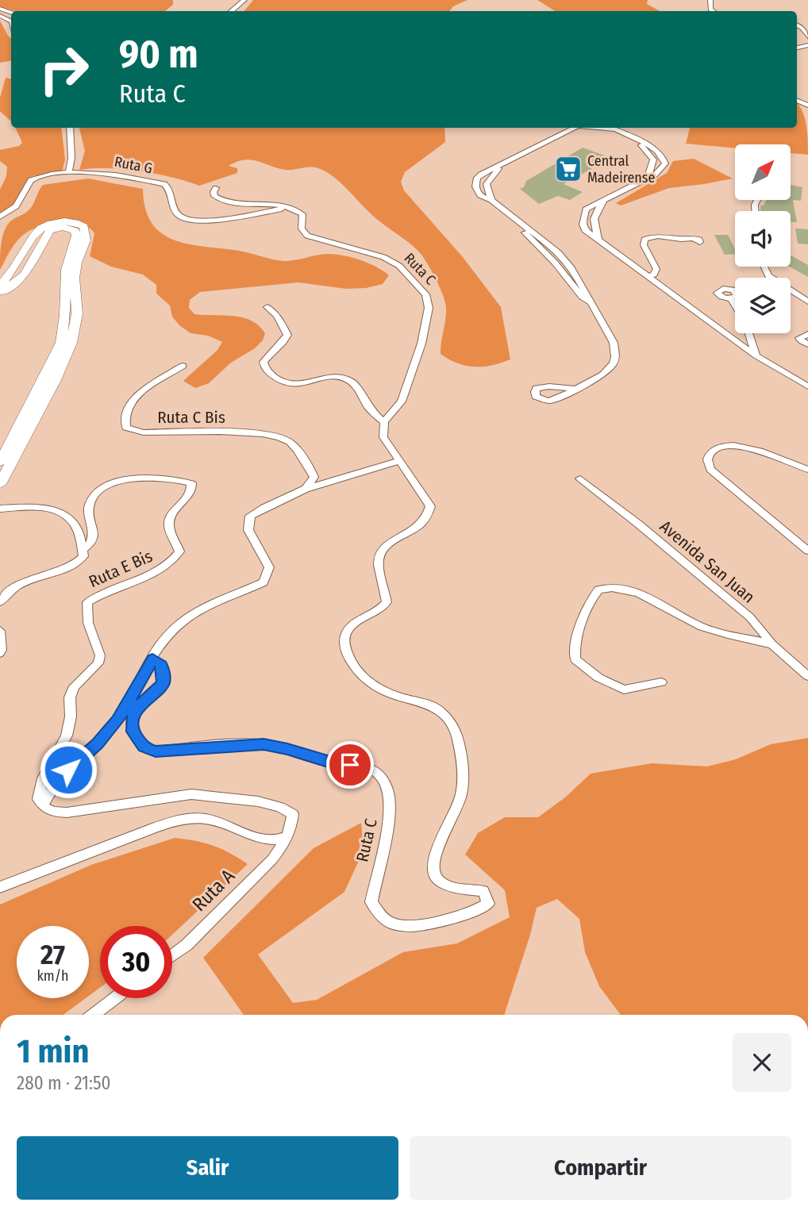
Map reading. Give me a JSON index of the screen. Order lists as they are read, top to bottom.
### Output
{
  "streets": {
    "street": [
      "Ruta G",
      "Ruta C",
      "Ruta C Bis",
      "Avenida San Juan",
      "Ruta E Bis",
      "Ruta A"
    ]
  },
  "crossings": [
    ["Ruta G", "Ruta C"]
  ],
  "places": {
    "supermarket": ["Central Madeirense"]
  },
  "north": "top right",
  "page": {
    "turn": ["90 m", "Ruta C"],
    "speed": "27 km/h",
    "limit": "30",
    "heading": ["1 min", "280 m · 21:50"],
    "buttons": ["Salir", "Compartir"]
  }
}
